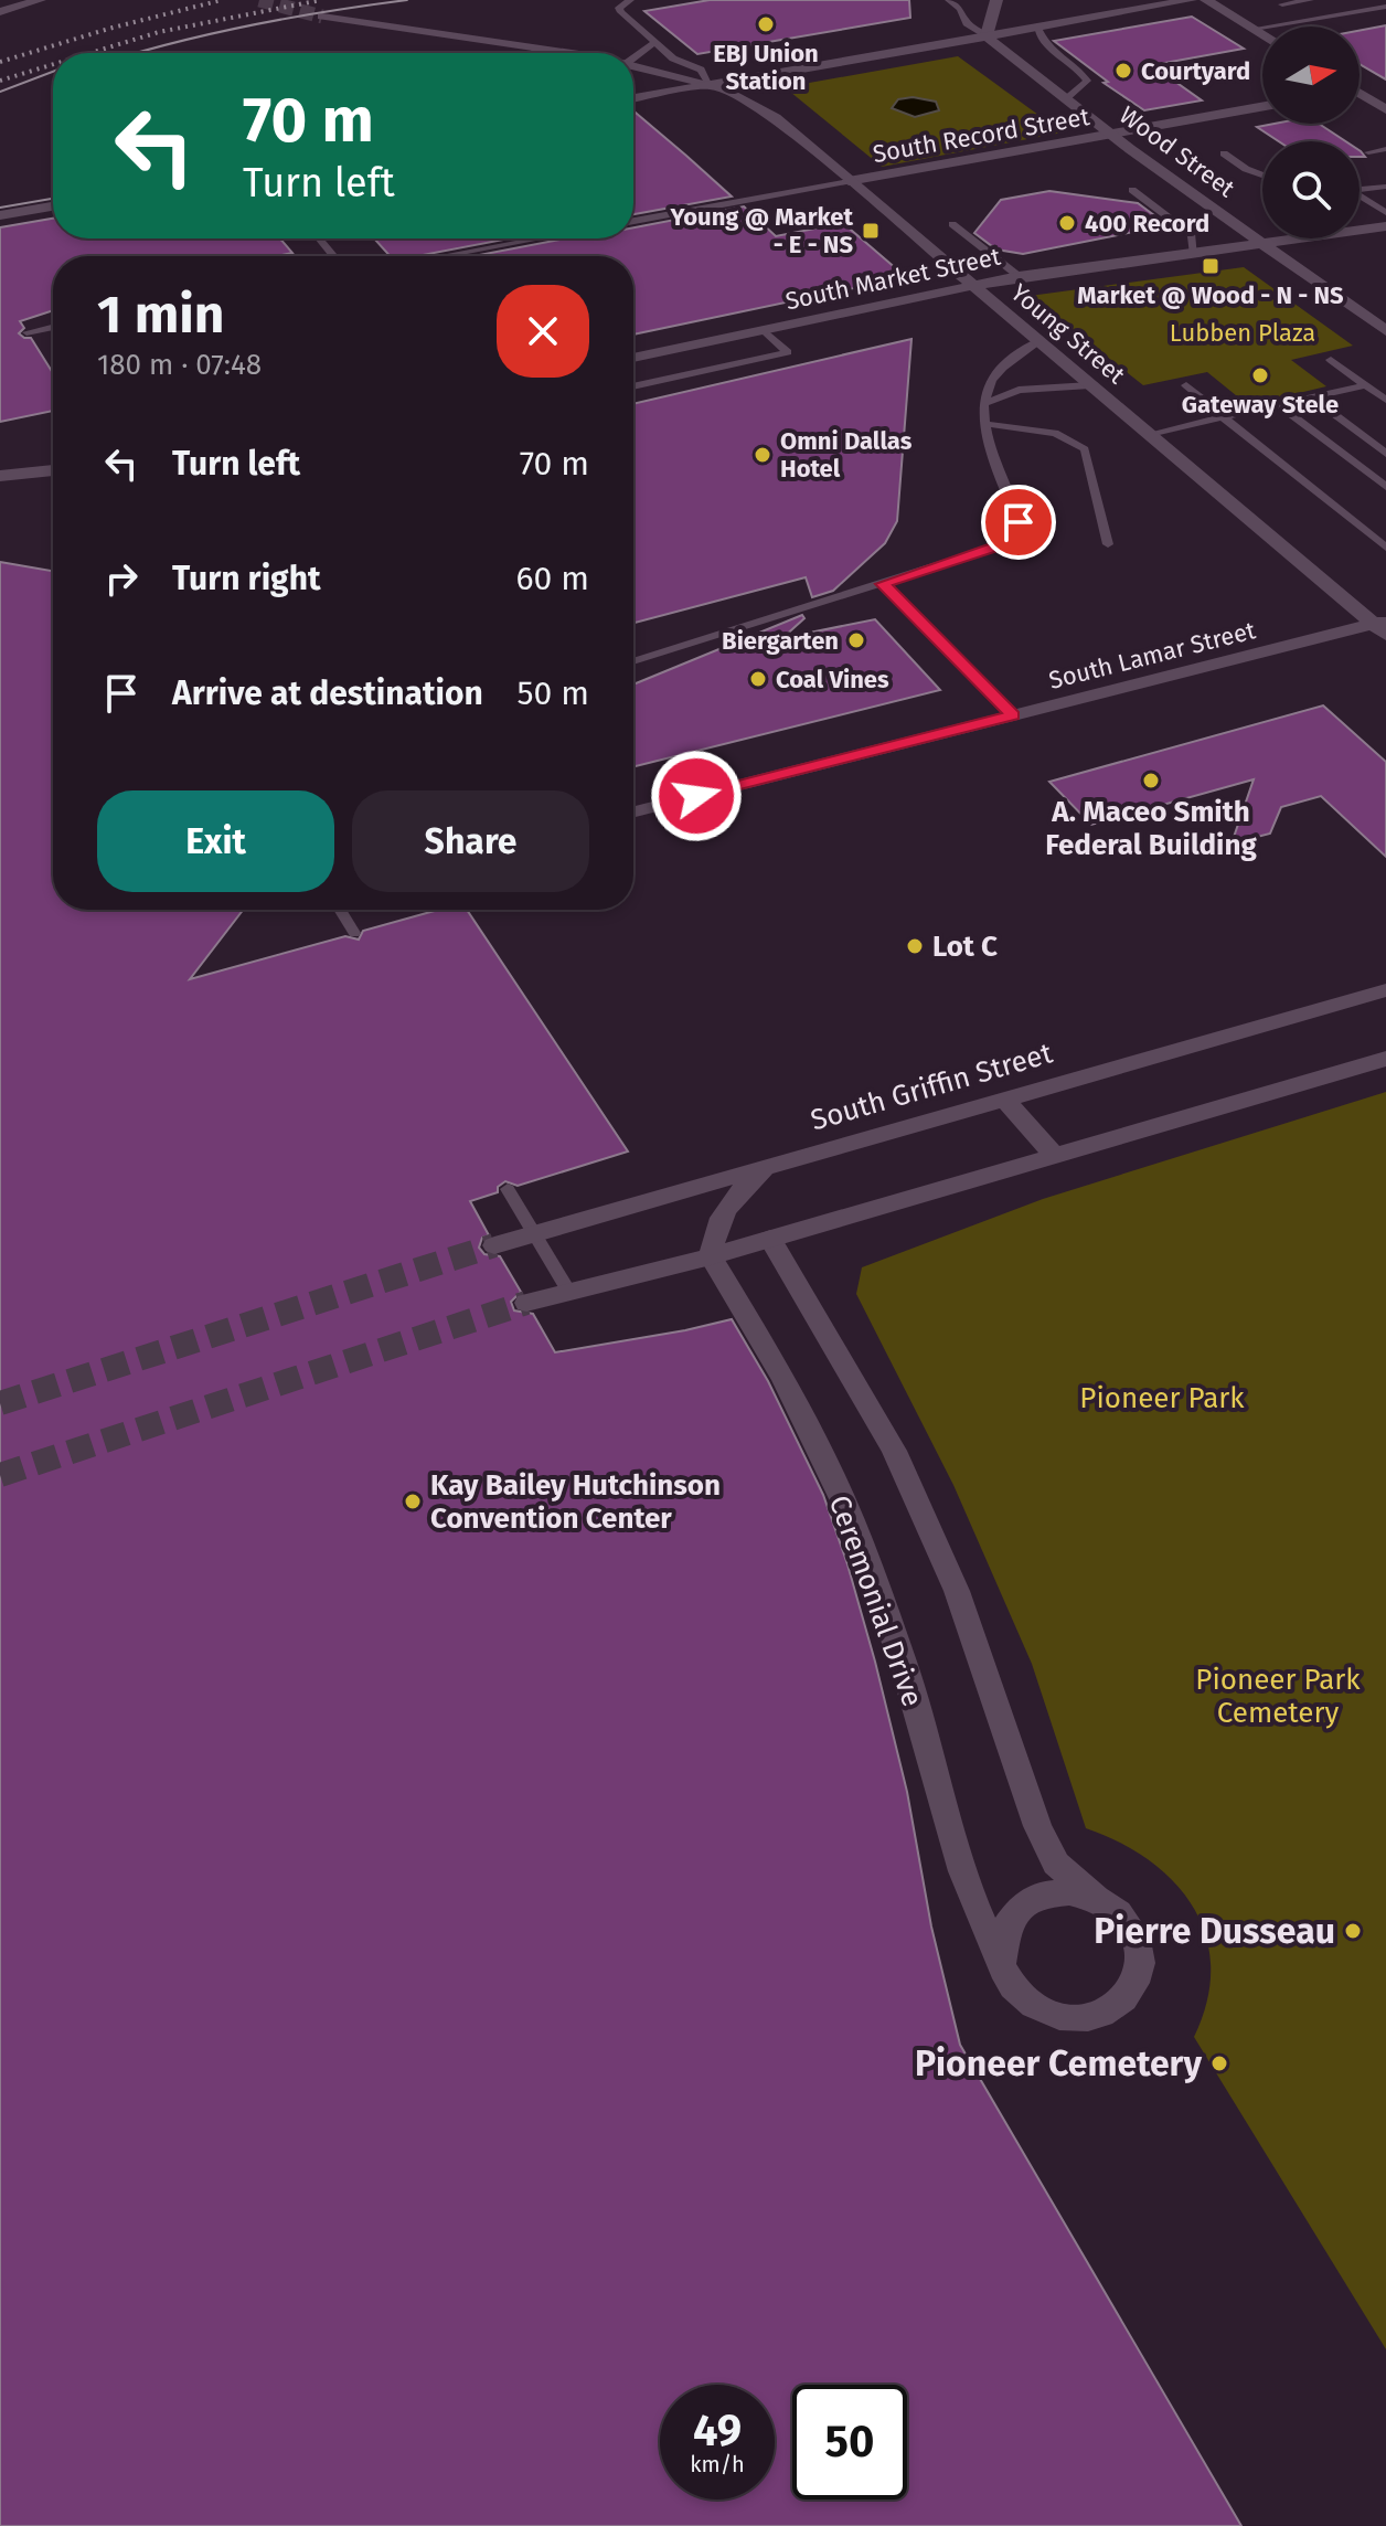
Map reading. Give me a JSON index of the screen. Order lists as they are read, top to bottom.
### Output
{
  "streets": {
    "main road": [
      "South Record Street",
      "Wood Street",
      "South Market Street",
      "Young Street",
      "South Lamar Street",
      "South Griffin Street",
      "Ceremonial Drive"
    ]
  },
  "crossings": [
    ["South Record Street", "Wood Street"],
    ["South Record Street", "Young Street"],
    ["Wood Street", "South Market Street"],
    ["South Market Street", "Young Street"],
    ["Young Street", "South Lamar Street"]
  ],
  "parks": ["Lubben Plaza", "Pioneer Park", "Pioneer Park Cemetery"],
  "places": {
    "other": [
      "EBJ Union Station",
      "Courtyard",
      "400 Record",
      "Gateway Stele",
      "Omni Dallas Hotel",
      "Biergarten",
      "Coal Vines",
      "A. Maceo Smith Federal Building",
      "Lot C",
      "Kay Bailey Hutchinson Convention Center",
      "Pierre Dusseau",
      "Pioneer Cemetery"
    ],
    "transit": ["Young @ Market - E - NS", "Market @ Wood - N - NS"]
  },
  "north": "right",
  "page": {
    "turn": ["70 m", "Turn left"],
    "heading": ["1 min", "180 m · 07:48"],
    "list": [
      {
        "name": "Turn left",
        "value": "70 m"
      },
      {
        "name": "Turn right",
        "value": "60 m"
      },
      {
        "name": "Arrive at destination",
        "value": "50 m"
      }
    ],
    "buttons": ["Exit", "Share"],
    "speed": "49 km/h",
    "limit": "50"
  }
}
